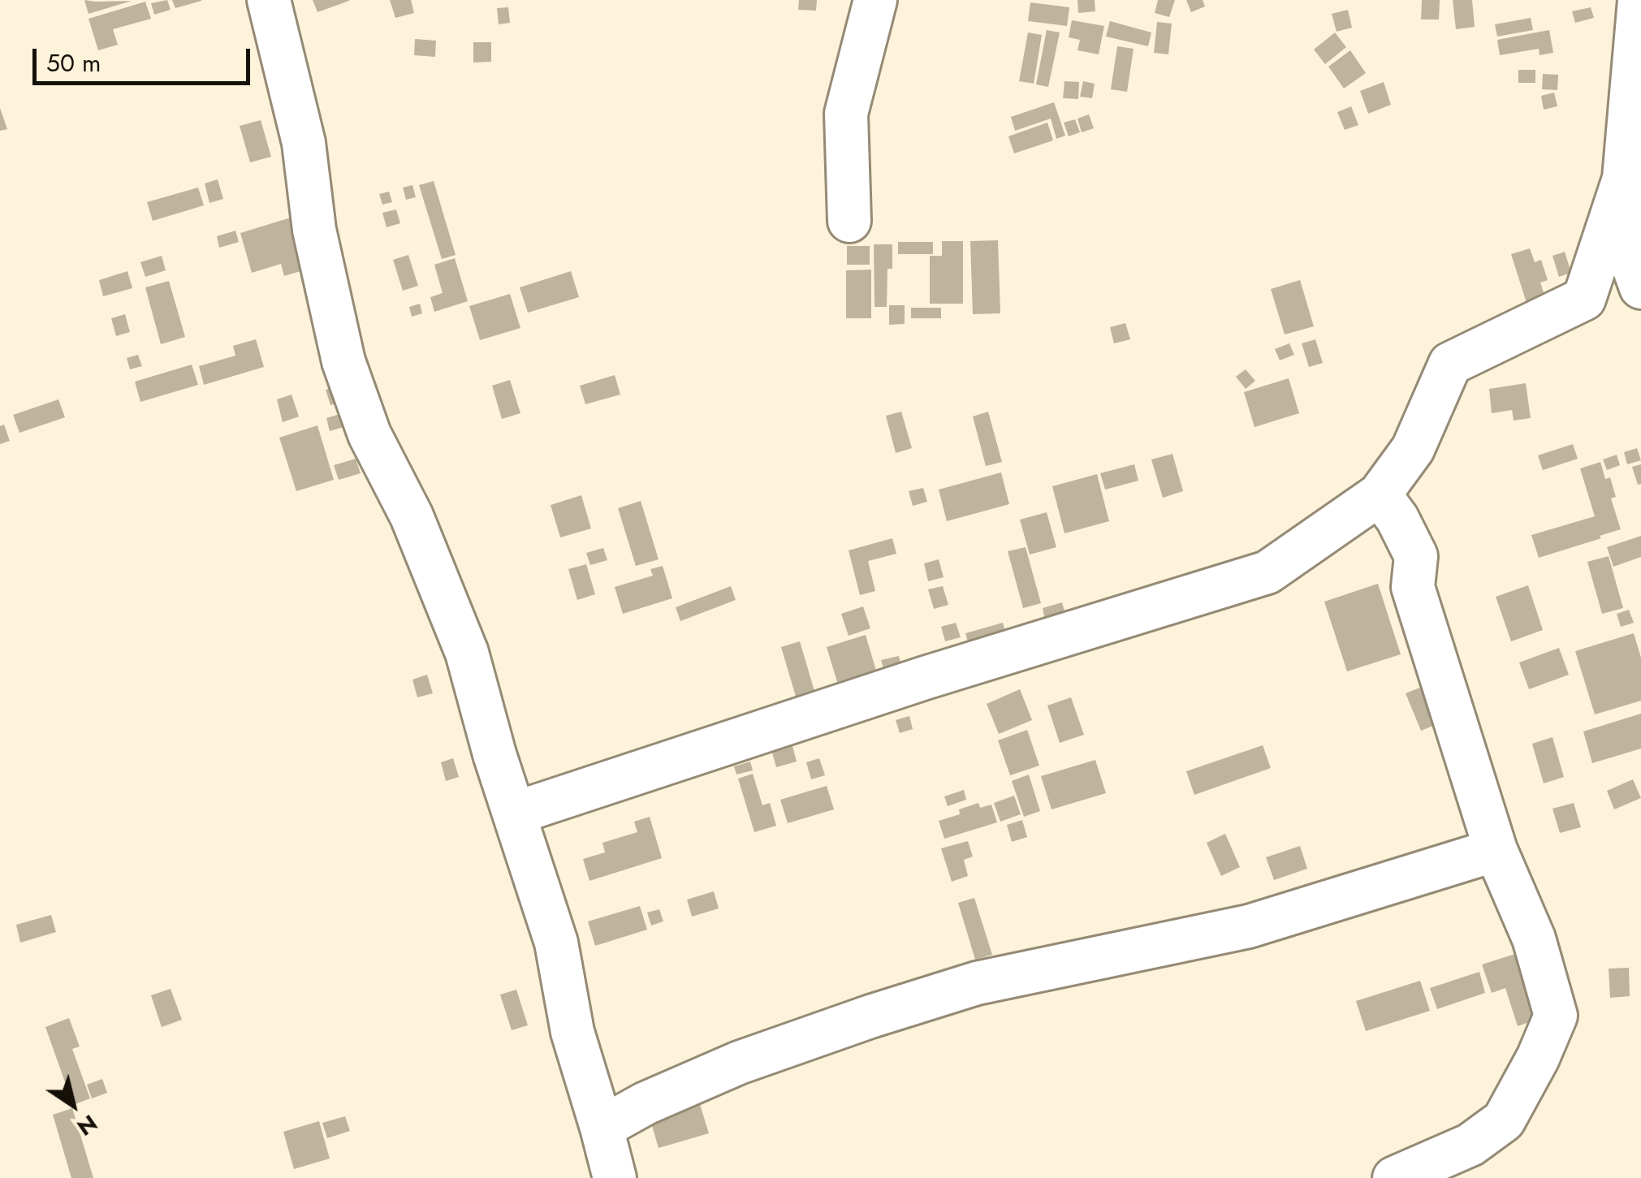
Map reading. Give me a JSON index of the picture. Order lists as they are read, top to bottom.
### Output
{
  "scale_bar": "50 m",
  "north": "bottom right"
}
